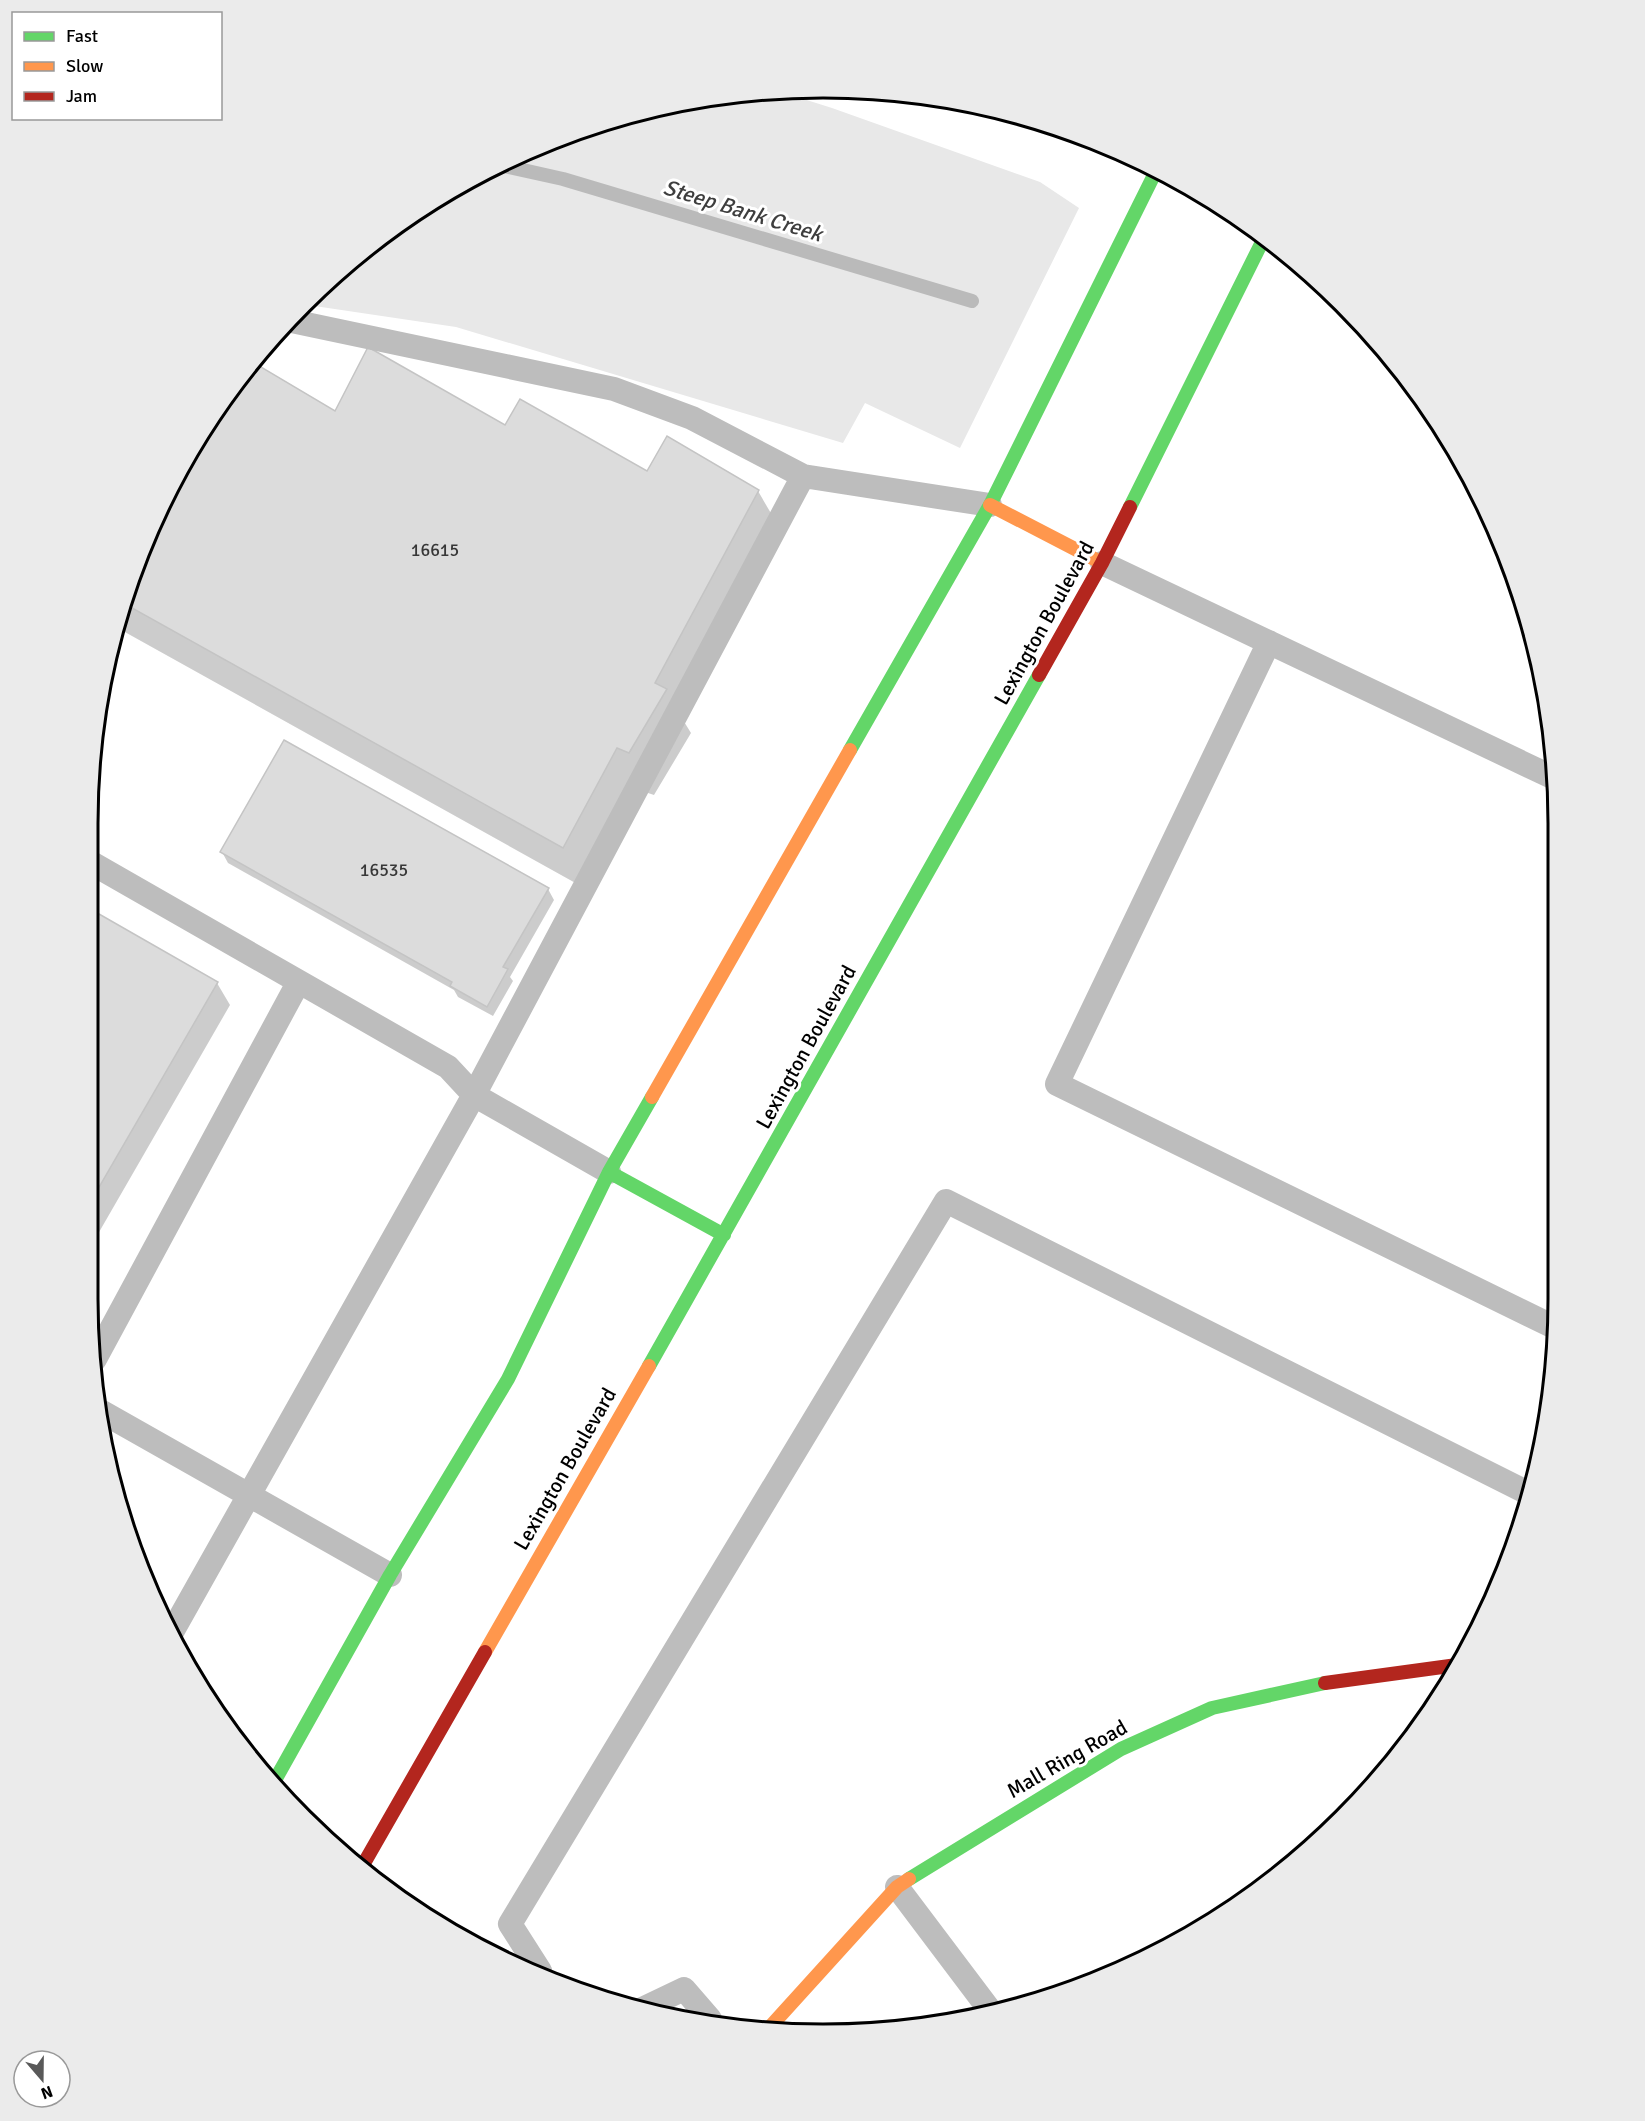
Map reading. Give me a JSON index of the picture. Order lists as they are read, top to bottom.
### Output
{
  "streets": {
    "main road": ["Lexington Boulevard", "Mall Ring Road"]
  },
  "water": ["Steep Bank Creek"],
  "house_numbers": ["16615", "16535"],
  "legend": ["Fast", "Slow", "Jam"],
  "north": "bottom"
}
